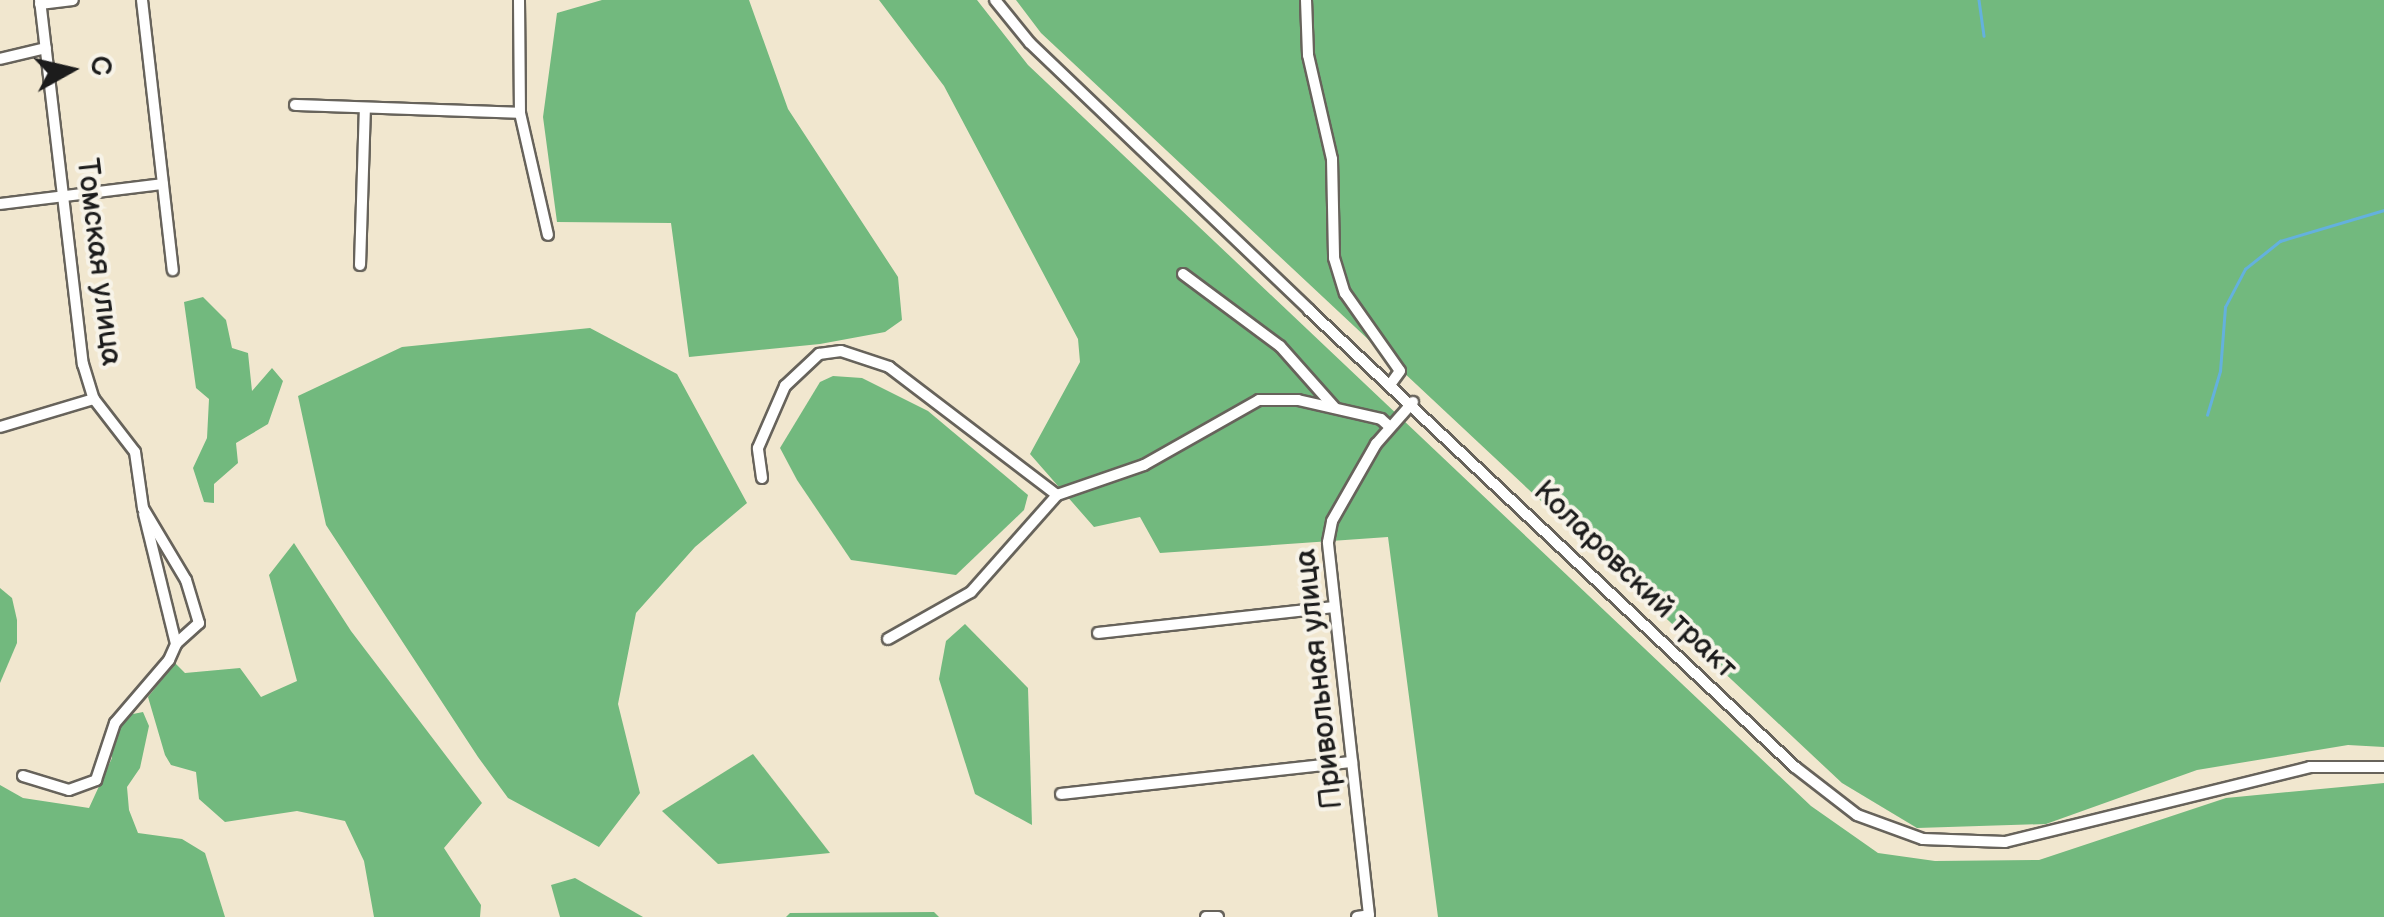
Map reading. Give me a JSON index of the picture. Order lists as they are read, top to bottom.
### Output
{
  "streets": {
    "street": ["Томская улица", "Коларовский тракт", "Привольная улица"]
  },
  "crossings": [
    ["Коларовский тракт", "Привольная улица"]
  ],
  "north": "right"
}
